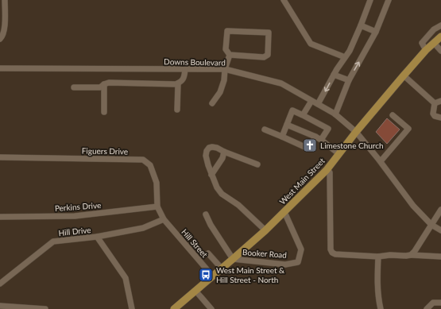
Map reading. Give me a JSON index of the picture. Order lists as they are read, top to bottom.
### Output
{
  "streets": {
    "main road": ["West Main Street"],
    "street": [
      "Downs Boulevard",
      "Figuers Drive",
      "Perkins Drive",
      "Hill Drive",
      "Hill Street",
      "Booker Road"
    ]
  },
  "crossings": [
    ["Downs Boulevard", "West Main Street"],
    ["Figuers Drive", "Perkins Drive"],
    ["Figuers Drive", "Hill Drive"],
    ["Figuers Drive", "Hill Street"],
    ["West Main Street", "Hill Street"],
    ["West Main Street", "Booker Road"],
    ["Hill Drive", "Hill Street"]
  ],
  "places": {
    "church": ["Limestone Church"],
    "bus stop": ["West Main Street & Hill Street - North"]
  }
}
